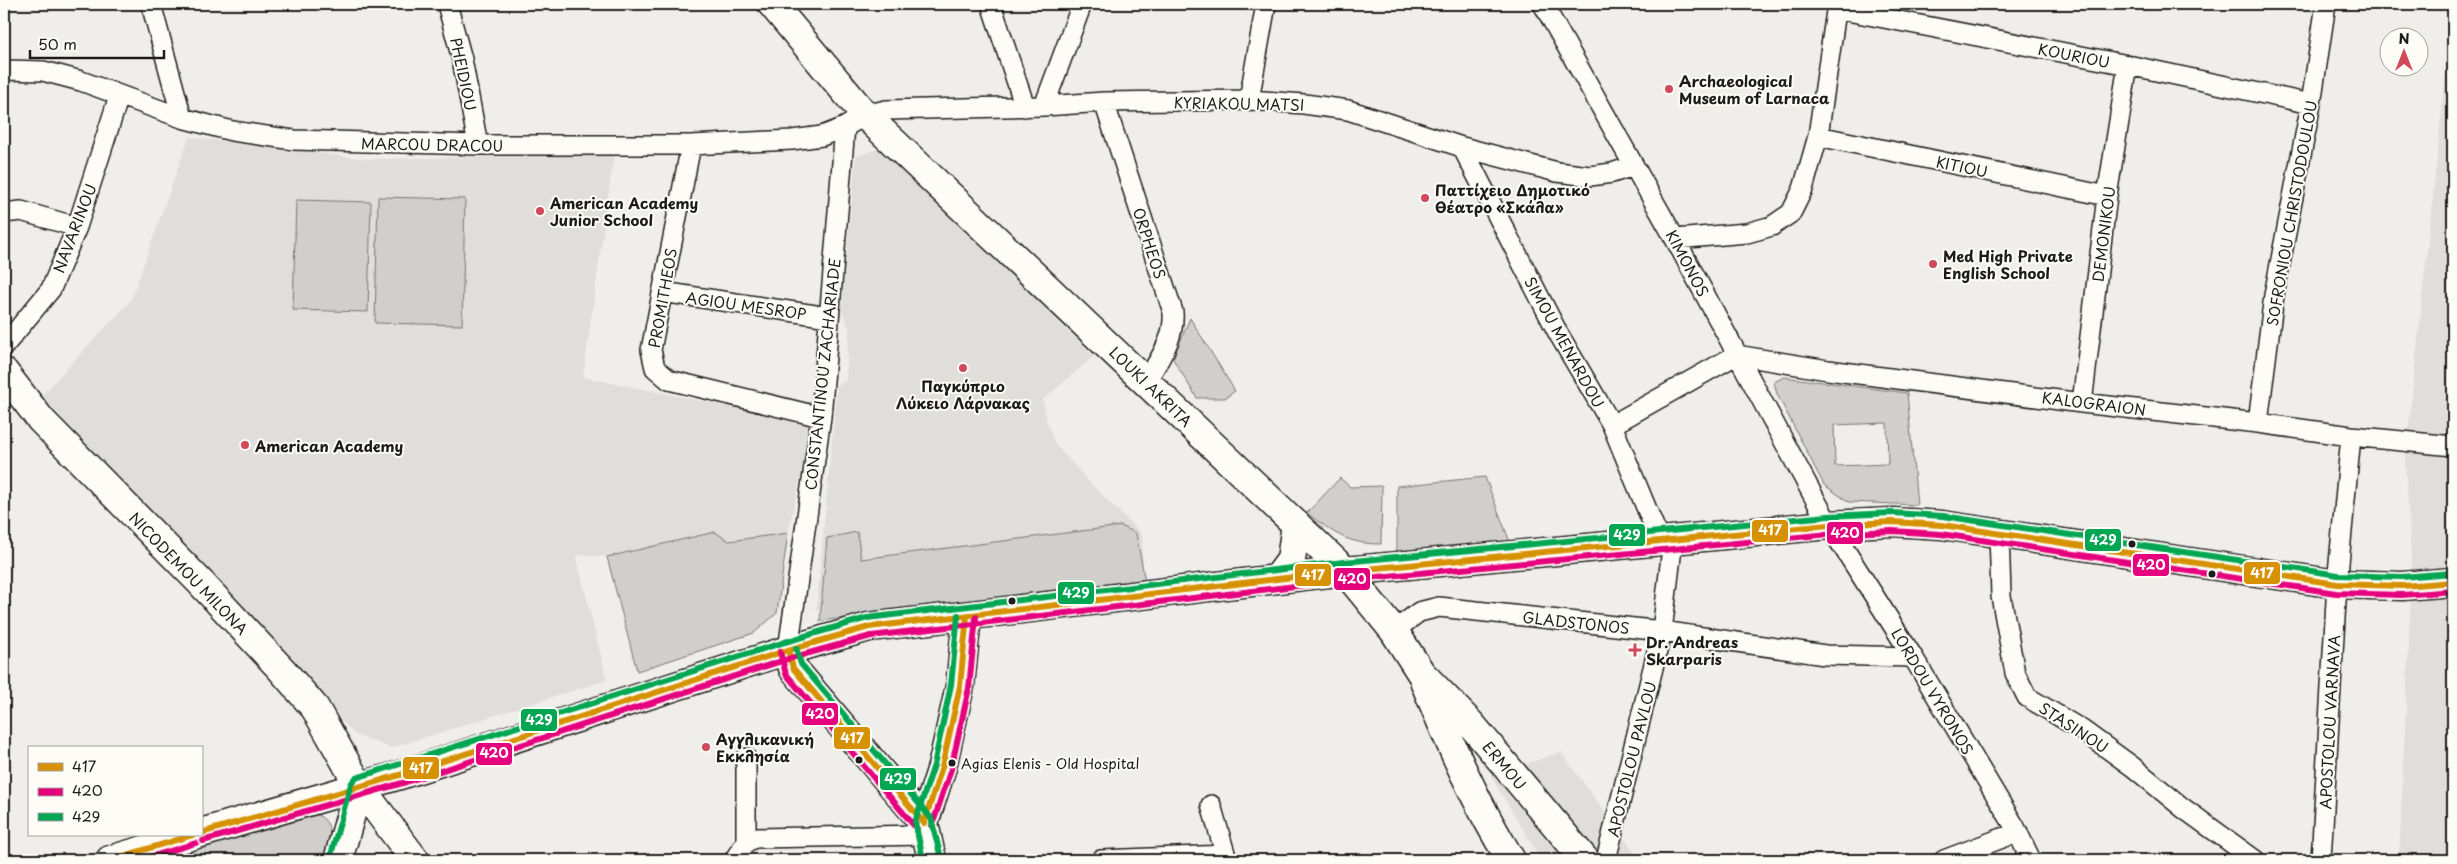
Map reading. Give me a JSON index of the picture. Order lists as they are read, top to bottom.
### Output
{
  "streets": {
    "main road": ["LOUKI AKRITA", "NICODEMOU MILONA", "ERMOU"],
    "street": [
      "KOURIOU",
      "PHEIDIOU",
      "KYRIAKOU MATSI",
      "MARCOU DRACOU",
      "KITIOU",
      "SOFRONIOU CHRISTODOULOU",
      "NAVARINOU",
      "DEMONIKOU",
      "ORPHEOS",
      "KIMONOS",
      "PROMITHEOS",
      "AGIOU MESROP",
      "SIMOU MENARDOU",
      "CONSTANTINOU ZACHARIADE",
      "KALOGRAION",
      "GLADSTONOS",
      "LORDOU VYRONOS",
      "APOSTOLOU VARNAVA",
      "STASINOU",
      "APOSTOLOU PAVLOU"
    ]
  },
  "crossings": [
    ["KOURIOU", "SOFRONIOU CHRISTODOULOU"],
    ["KOURIOU", "DEMONIKOU"],
    ["PHEIDIOU", "MARCOU DRACOU"],
    ["KYRIAKOU MATSI", "MARCOU DRACOU"],
    ["KYRIAKOU MATSI", "ORPHEOS"],
    ["KYRIAKOU MATSI", "KIMONOS"],
    ["KYRIAKOU MATSI", "SIMOU MENARDOU"],
    ["KYRIAKOU MATSI", "CONSTANTINOU ZACHARIADE"],
    ["KYRIAKOU MATSI", "LOUKI AKRITA"],
    ["MARCOU DRACOU", "NAVARINOU"],
    ["MARCOU DRACOU", "PROMITHEOS"],
    ["MARCOU DRACOU", "CONSTANTINOU ZACHARIADE"],
    ["MARCOU DRACOU", "LOUKI AKRITA"],
    ["KITIOU", "DEMONIKOU"],
    ["SOFRONIOU CHRISTODOULOU", "KALOGRAION"],
    ["DEMONIKOU", "KALOGRAION"],
    ["ORPHEOS", "LOUKI AKRITA"],
    ["KIMONOS", "KALOGRAION"],
    ["KIMONOS", "LORDOU VYRONOS"],
    ["PROMITHEOS", "AGIOU MESROP"],
    ["PROMITHEOS", "CONSTANTINOU ZACHARIADE"],
    ["AGIOU MESROP", "CONSTANTINOU ZACHARIADE"],
    ["SIMOU MENARDOU", "APOSTOLOU PAVLOU"],
    ["CONSTANTINOU ZACHARIADE", "LOUKI AKRITA"],
    ["LOUKI AKRITA", "GLADSTONOS"],
    ["LOUKI AKRITA", "ERMOU"],
    ["KALOGRAION", "APOSTOLOU VARNAVA"],
    ["GLADSTONOS", "LORDOU VYRONOS"],
    ["GLADSTONOS", "APOSTOLOU PAVLOU"]
  ],
  "places": {
    "other": [
      "Archaeological Museum of Larnaca",
      "Παττίχειο Δημοτικό Θέατρο «Σκάλα»",
      "American Academy Junior School",
      "Med High Private English School",
      "Παγκύπριο Λύκειο Λάρνακας",
      "American Academy",
      "Αγγλικανική Εκκλησία",
      "Agias Elenis - Old Hospital"
    ],
    "health": ["Dr. Andreas Skarparis"]
  },
  "lines": ["transit line 429", "transit line 417", "transit line 420"],
  "legend": ["417", "420", "429"],
  "scale_bar": "50 m",
  "north": "top"
}
